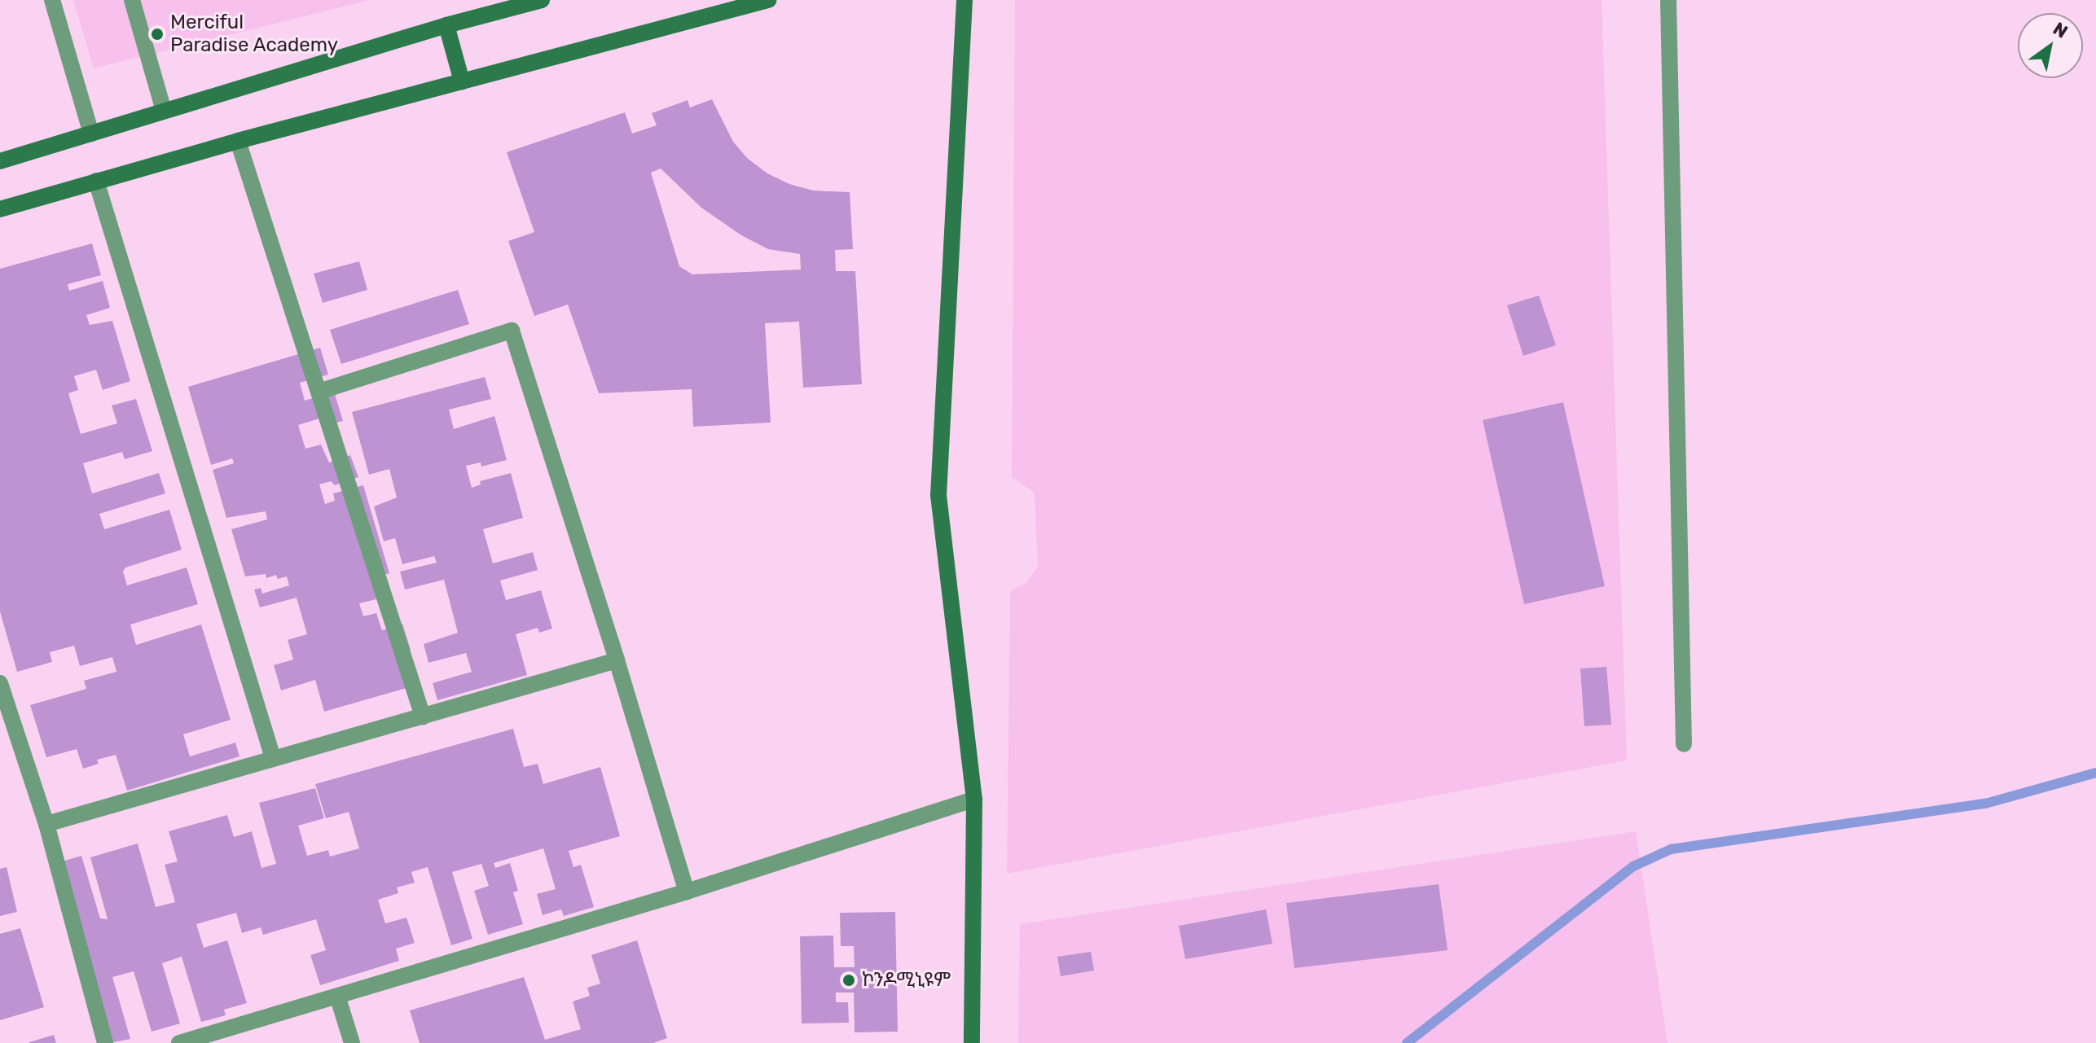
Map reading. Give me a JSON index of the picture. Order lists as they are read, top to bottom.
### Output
{
  "places": ["Merciful Paradise Academy", "ኮንዶሚኒዩም"],
  "north": "top right"
}
